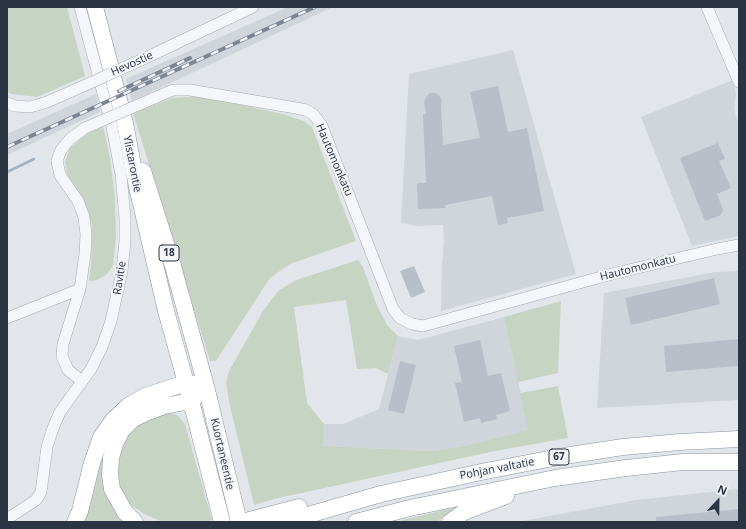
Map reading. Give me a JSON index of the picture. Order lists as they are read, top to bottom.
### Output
{
  "streets": {
    "highway": [
      "Ylistarontie",
      "18",
      "Kuortaneentie",
      "67",
      "Pohjan valtatie"
    ],
    "street": ["Hevostie", "Hautomonkatu", "Ravitie"]
  },
  "crossings": [
    ["Hautomonkatu", "Ravitie"],
    ["Ylistarontie", "18"],
    ["Ylistarontie", "Kuortaneentie"]
  ],
  "north": "top"
}
